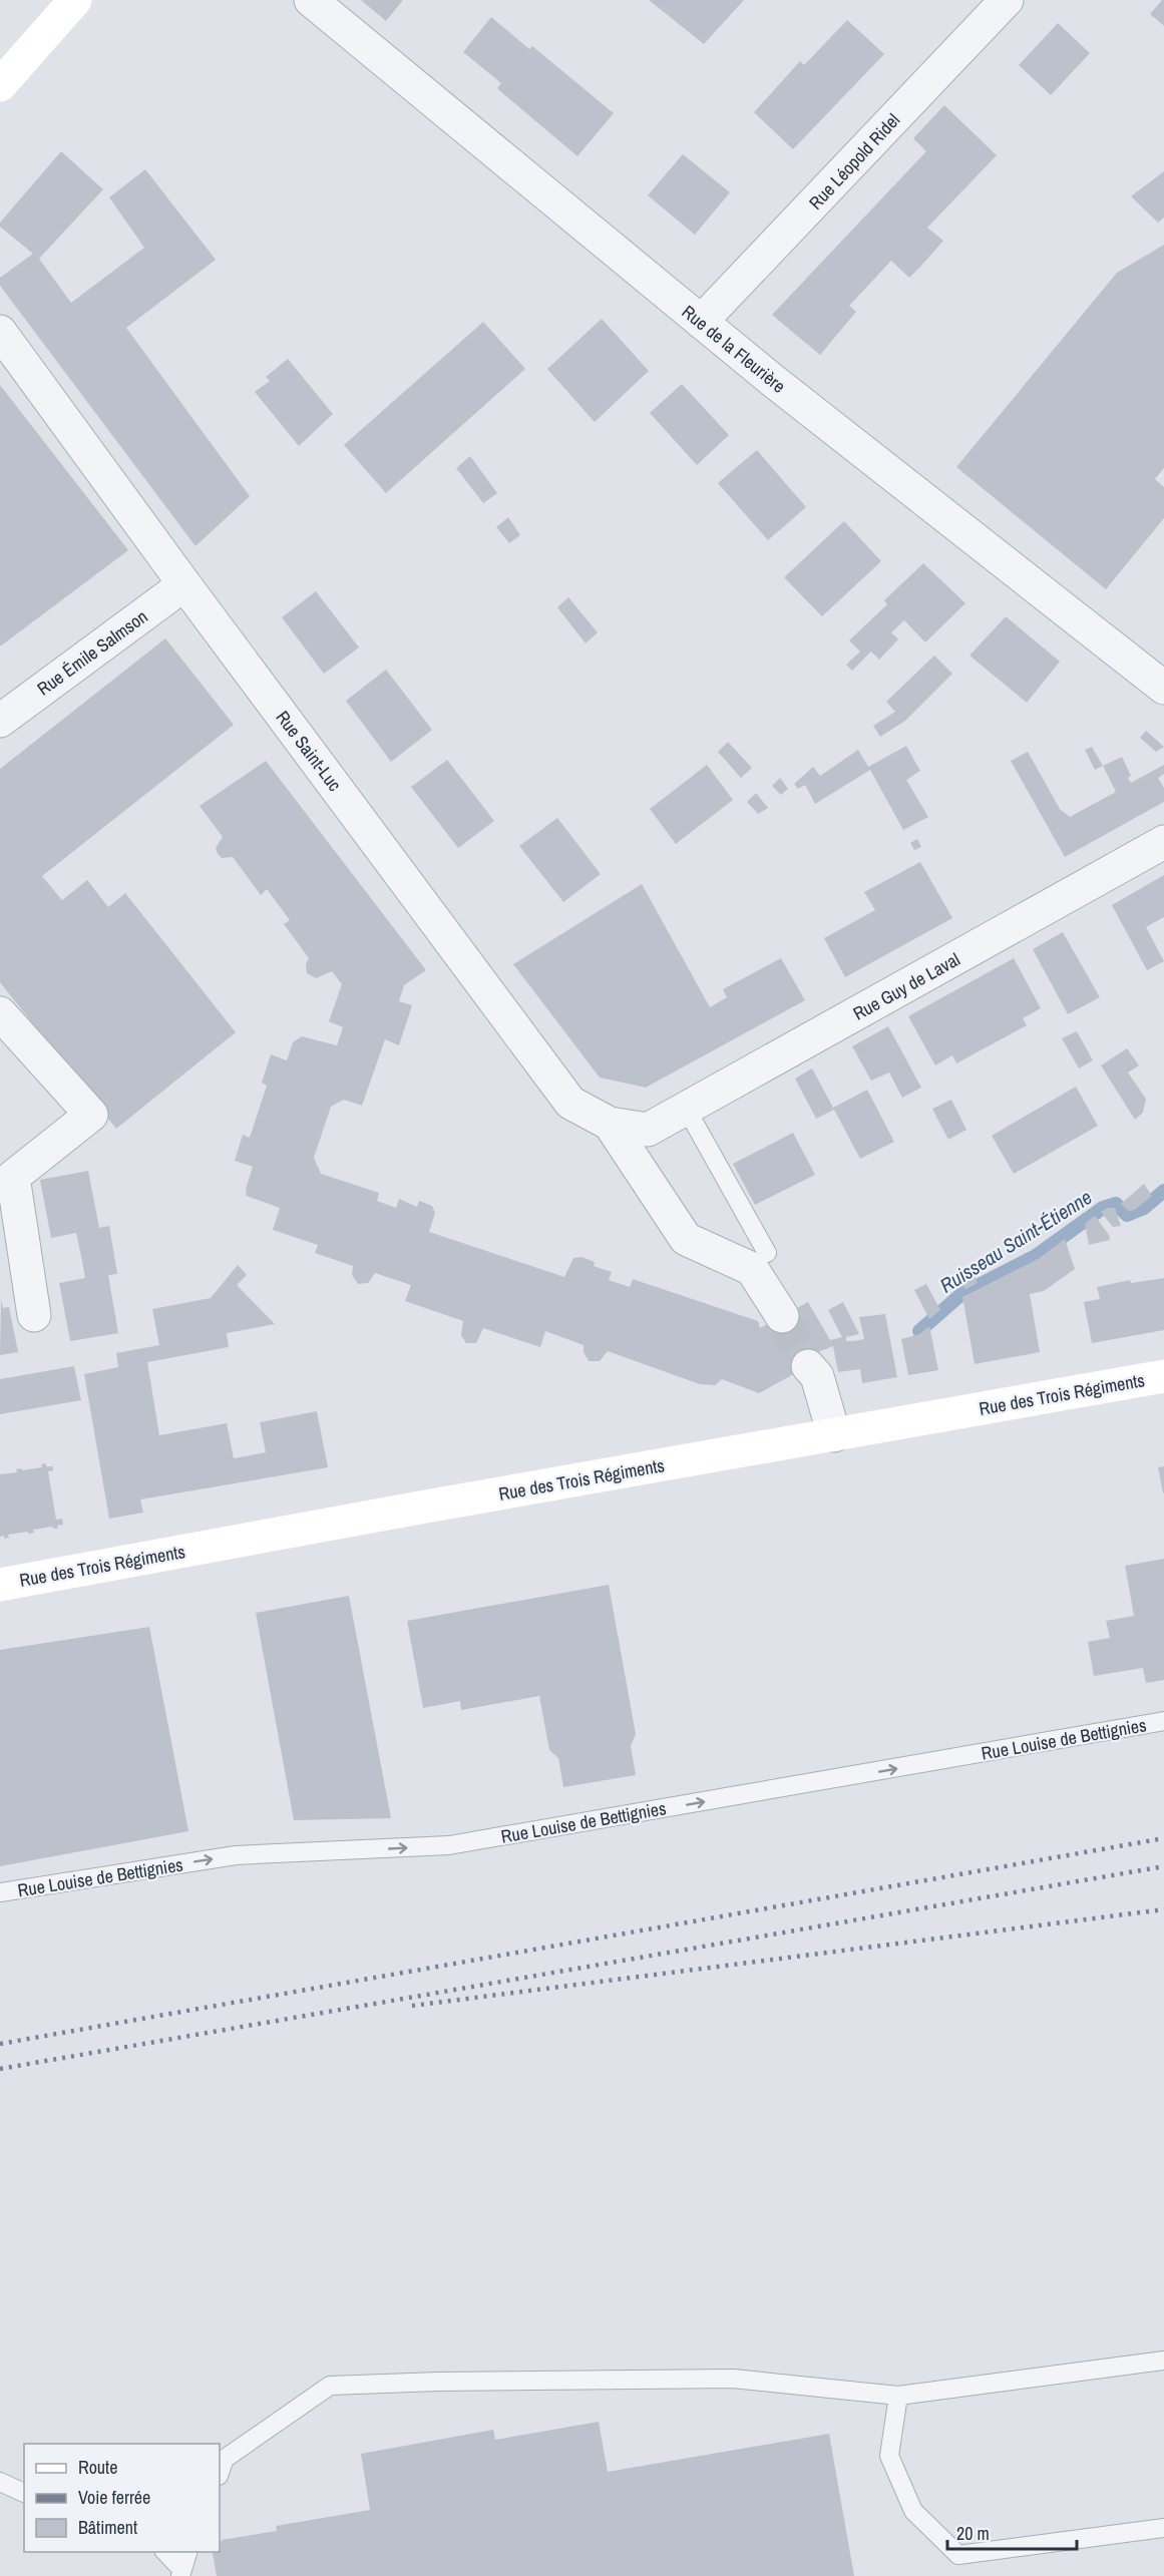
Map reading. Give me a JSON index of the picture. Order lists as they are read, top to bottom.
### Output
{
  "streets": {
    "main road": ["Rue des Trois Régiments"],
    "street": [
      "Rue Léopold Ridel",
      "Rue de la Fleurière",
      "Rue Émile Salmson",
      "Rue Saint-Luc",
      "Rue Guy de Laval"
    ],
    "lane": ["Rue Louise de Bettignies"]
  },
  "crossings": [
    ["Rue Léopold Ridel", "Rue de la Fleurière"],
    ["Rue Émile Salmson", "Rue Saint-Luc"],
    ["Rue Saint-Luc", "Rue Guy de Laval"]
  ],
  "one_way": ["Rue Louise de Bettignies"],
  "water": ["Ruisseau Saint-Étienne"],
  "legend": ["Route", "Voie ferrée", "Bâtiment"],
  "scale_bar": "20 m"
}
